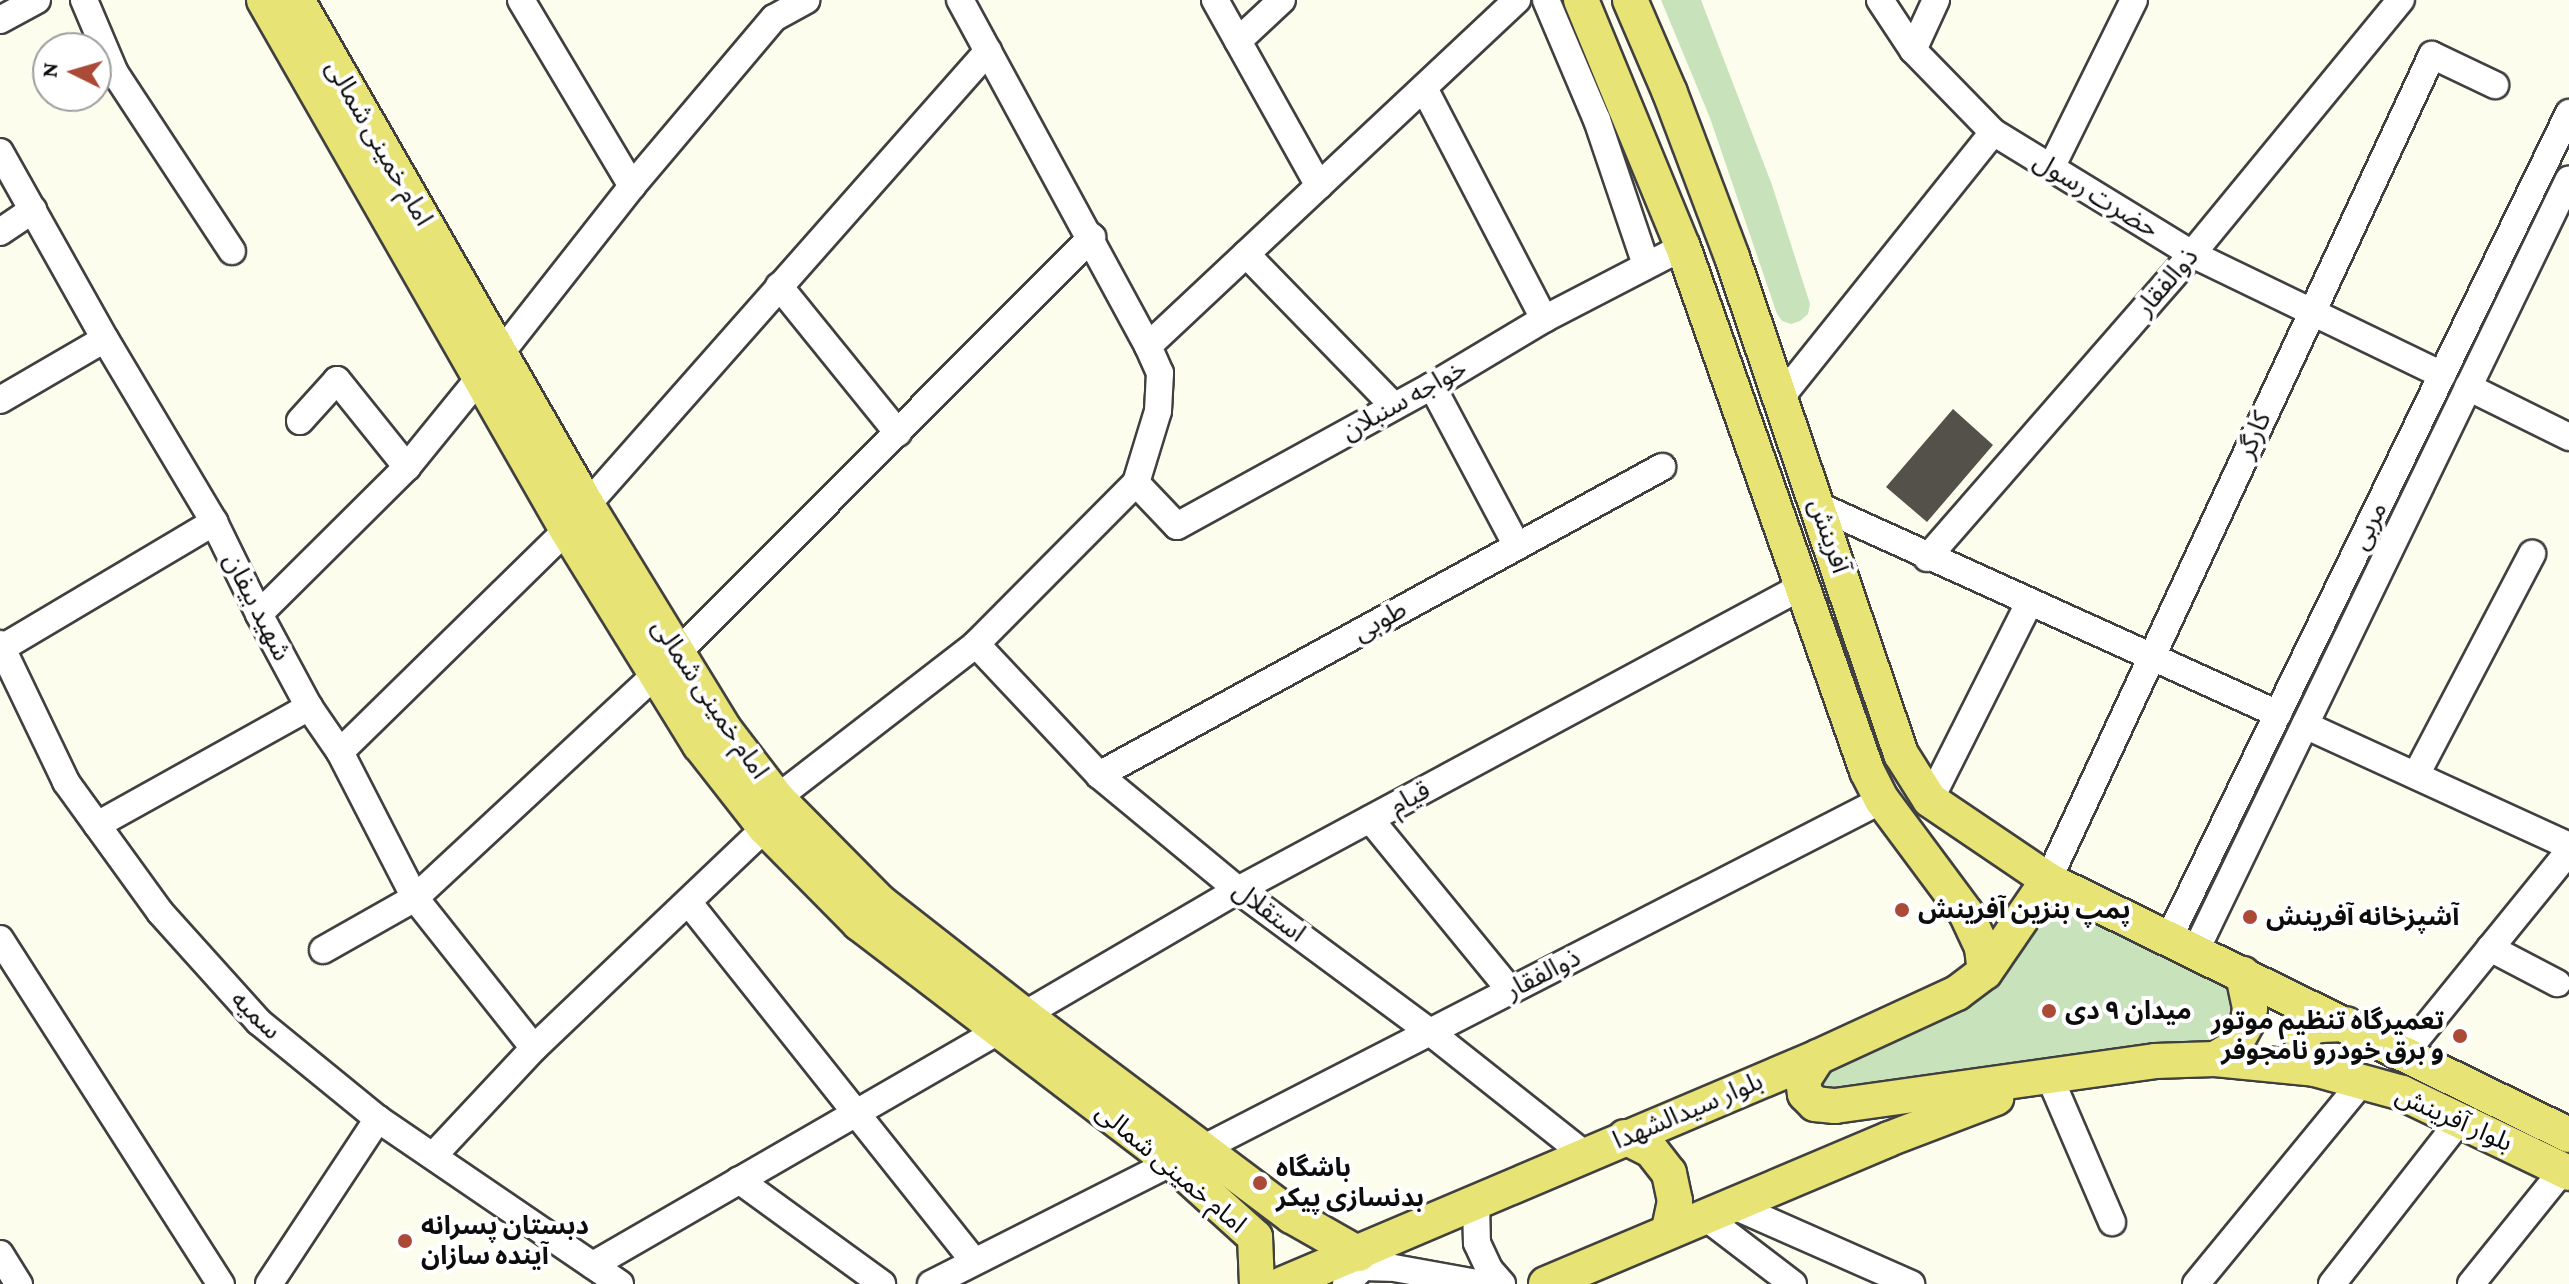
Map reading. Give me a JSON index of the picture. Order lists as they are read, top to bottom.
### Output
{
  "streets": {
    "main road": [
      "امام خمینی شمالی",
      "آفرینش",
      "بلوار سیدالشهدا",
      "بلوار آفرینش"
    ],
    "street": [
      "حضرت رسول",
      "ذوالفقار",
      "خواجه سنبلان",
      "کارگر",
      "مربی",
      "شهید بیفان",
      "طوبی",
      "قیام",
      "استقلال",
      "سمیه"
    ]
  },
  "crossings": [
    ["امام خمینی شمالی", "ذوالفقار"],
    ["امام خمینی شمالی", "قیام"],
    ["امام خمینی شمالی", "بلوار سیدالشهدا"],
    ["حضرت رسول", "ذوالفقار"],
    ["حضرت رسول", "کارگر"],
    ["حضرت رسول", "مربی"],
    ["ذوالفقار", "آفرینش"],
    ["ذوالفقار", "استقلال"],
    ["خواجه سنبلان", "آفرینش"],
    ["کارگر", "آفرینش"],
    ["کارگر", "بلوار سیدالشهدا"],
    ["مربی", "آفرینش"],
    ["مربی", "بلوار آفرینش"],
    ["آفرینش", "قیام"],
    ["آفرینش", "بلوار سیدالشهدا"],
    ["آفرینش", "بلوار آفرینش"],
    ["طوبی", "استقلال"],
    ["قیام", "استقلال"],
    ["قیام", "سمیه"],
    ["استقلال", "بلوار سیدالشهدا"]
  ],
  "places": [
    "پمپ بنزین آفرینش",
    "آشپزخانه آفرینش",
    "میدان ۹ دی",
    "تعمیرگاه تنظیم موتور و برق خودرو نامجوفر",
    "باشگاه بدنسازی پیکر",
    "دبستان پسرانه آینده سازان"
  ],
  "north": "left"
}
